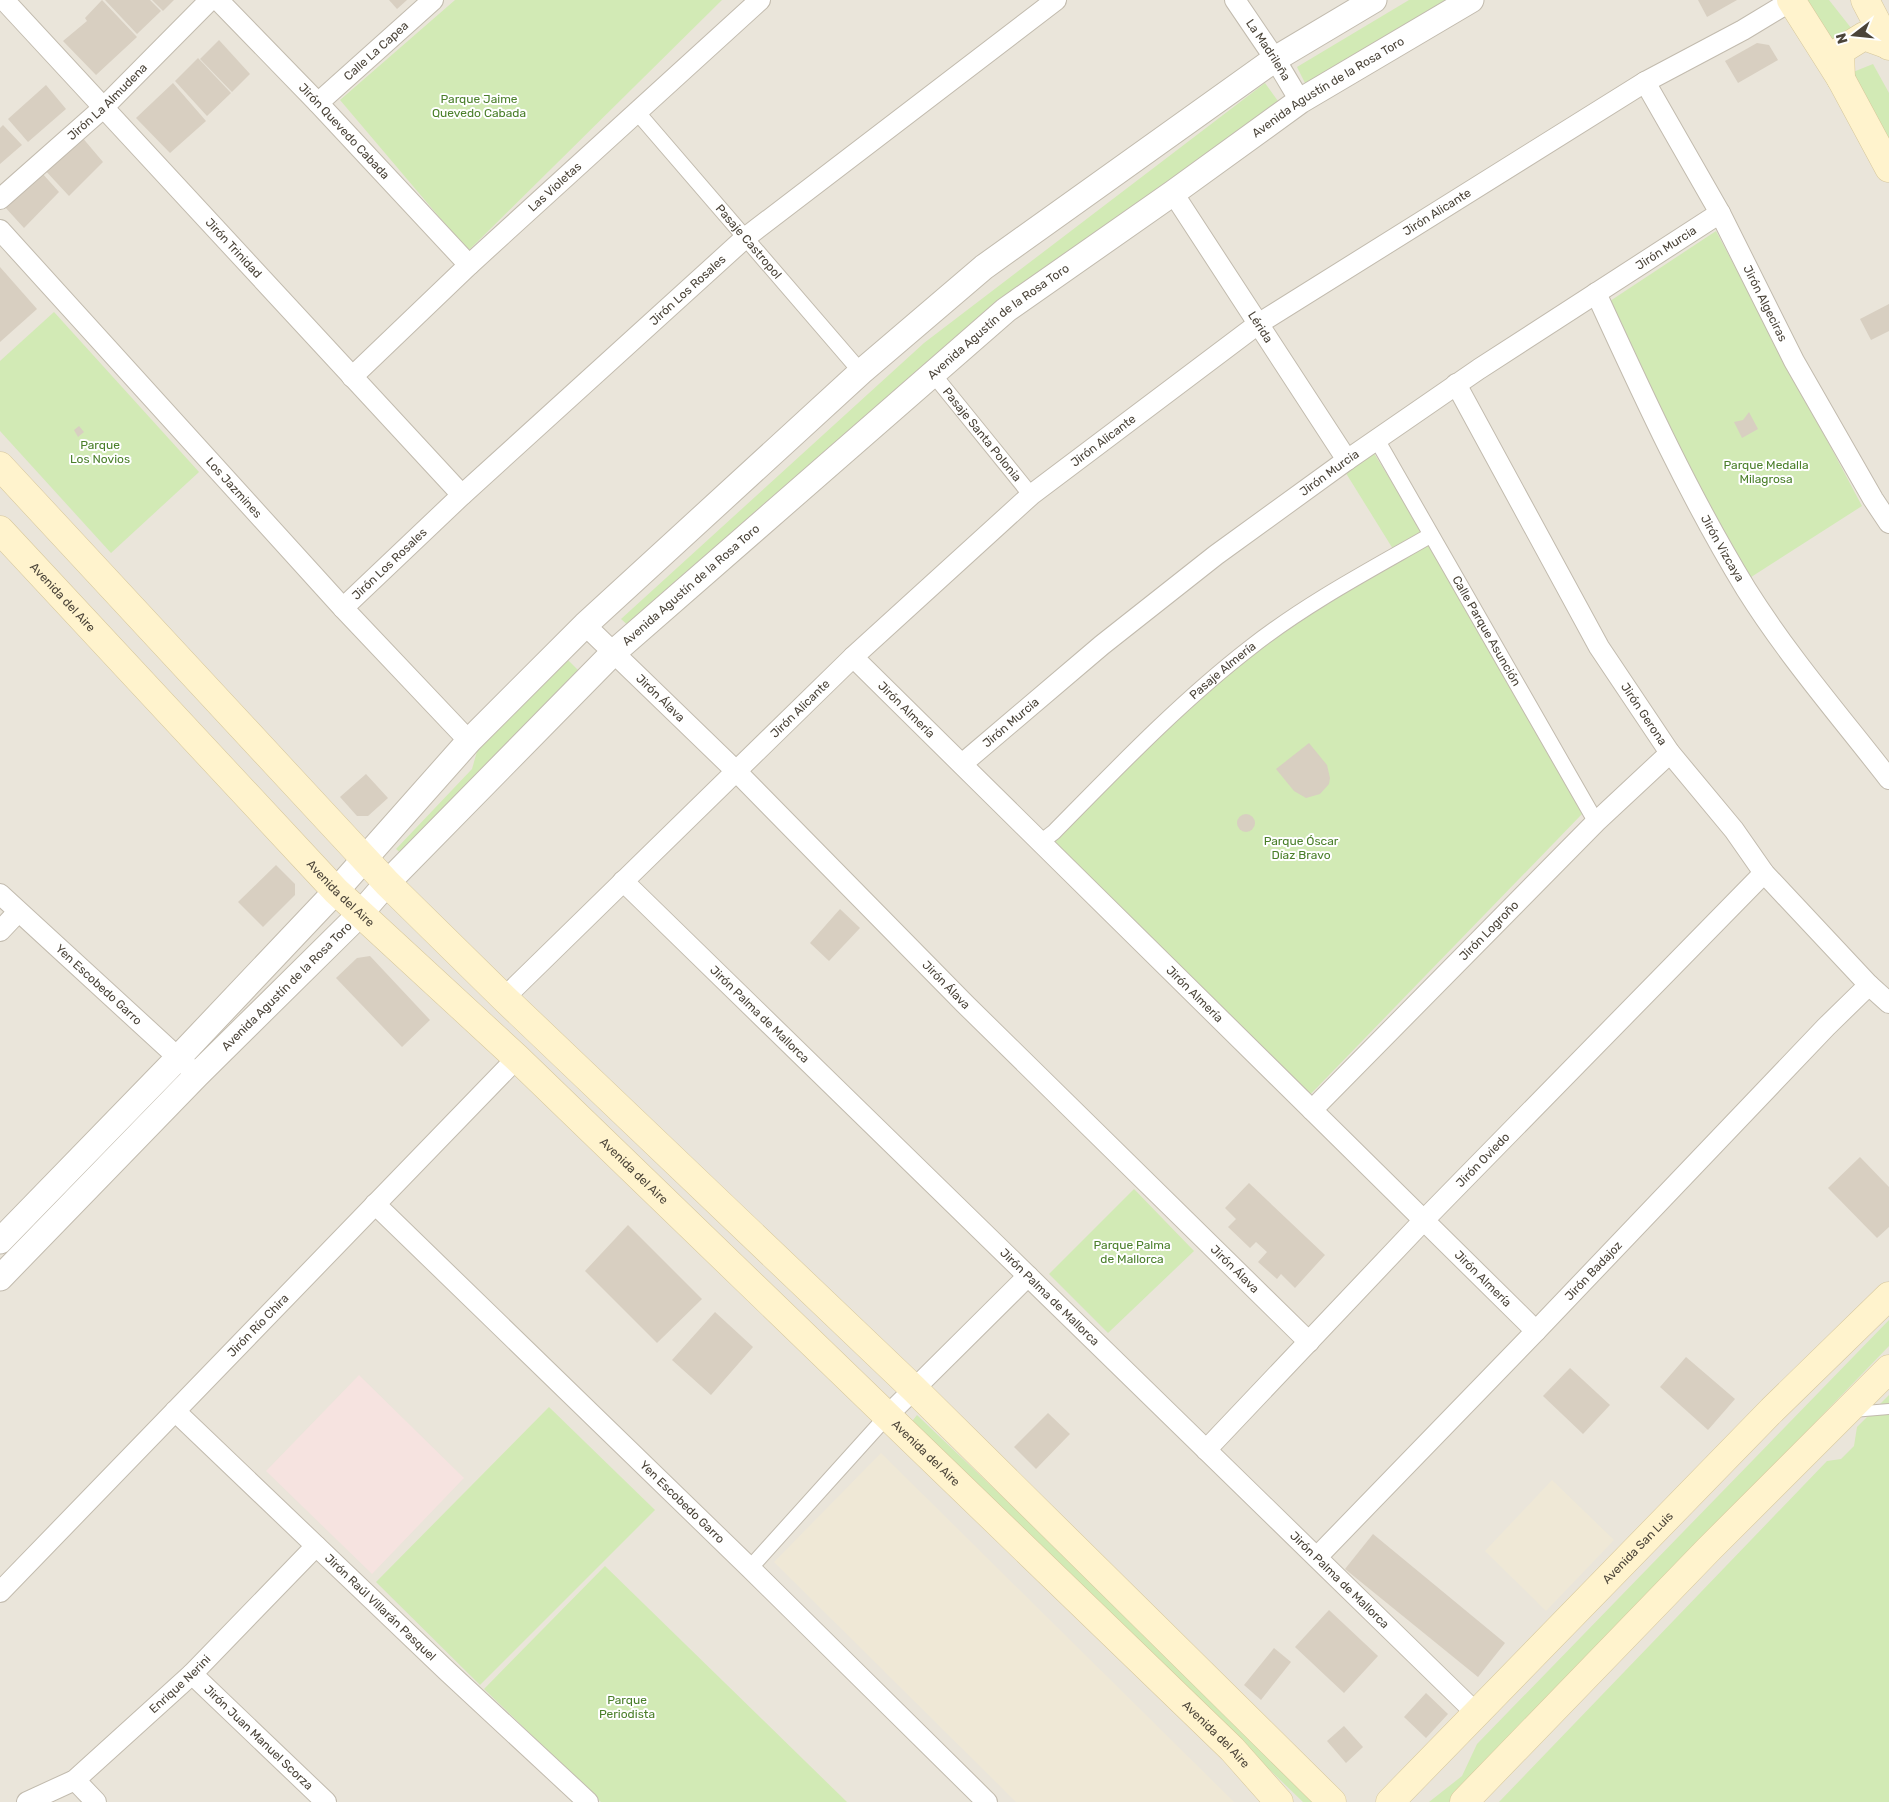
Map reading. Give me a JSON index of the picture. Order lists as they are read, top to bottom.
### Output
{
  "streets": {
    "main road": ["Avenida del Aire", "Avenida San Luis"],
    "street": [
      "La Madrileña",
      "Calle La Capea",
      "Avenida Agustín de la Rosa Toro",
      "Jirón La Almudena",
      "Jirón Quevedo Cabada",
      "Las Violetas",
      "Jirón Alicante",
      "Pasaje Castropol",
      "Jirón Trinidad",
      "Jirón Murcia",
      "Jirón Los Rosales",
      "Jirón Algeciras",
      "Lérida",
      "Pasaje Santa Polonia",
      "Los Jazmines",
      "Jirón Vizcaya",
      "Calle Parque Asunción",
      "Pasaje Almería",
      "Jirón Álava",
      "Jirón Almería",
      "Jirón Gerona",
      "Jirón Logroño",
      "Yen Escobedo Garro",
      "Jirón Palma de Mallorca",
      "Jirón Oviedo",
      "Jirón Badajoz",
      "Jirón Río Chira",
      "Jirón Raúl Villarán Pasquel",
      "Enrique Nerini",
      "Jirón Juan Manuel Scorza"
    ]
  },
  "crossings": [
    ["La Madrileña", "Avenida Agustín de la Rosa Toro"],
    ["Calle La Capea", "Jirón Quevedo Cabada"],
    ["Avenida Agustín de la Rosa Toro", "Lérida"],
    ["Avenida Agustín de la Rosa Toro", "Pasaje Santa Polonia"],
    ["Avenida Agustín de la Rosa Toro", "Avenida del Aire"],
    ["Avenida Agustín de la Rosa Toro", "Jirón Álava"],
    ["Avenida Agustín de la Rosa Toro", "Yen Escobedo Garro"],
    ["Jirón La Almudena", "Jirón Trinidad"],
    ["Jirón Quevedo Cabada", "Las Violetas"],
    ["Las Violetas", "Pasaje Castropol"],
    ["Las Violetas", "Jirón Trinidad"],
    ["Jirón Alicante", "Jirón Algeciras"],
    ["Jirón Alicante", "Lérida"],
    ["Jirón Alicante", "Pasaje Santa Polonia"],
    ["Jirón Alicante", "Jirón Álava"],
    ["Jirón Alicante", "Jirón Almería"],
    ["Jirón Alicante", "Jirón Palma de Mallorca"],
    ["Pasaje Castropol", "Jirón Los Rosales"],
    ["Jirón Trinidad", "Jirón Los Rosales"],
    ["Jirón Murcia", "Jirón Algeciras"],
    ["Jirón Murcia", "Lérida"],
    ["Jirón Murcia", "Jirón Vizcaya"],
    ["Jirón Murcia", "Calle Parque Asunción"],
    ["Jirón Murcia", "Jirón Almería"],
    ["Jirón Murcia", "Jirón Gerona"],
    ["Jirón Los Rosales", "Los Jazmines"],
    ["Avenida del Aire", "Jirón Río Chira"],
    ["Calle Parque Asunción", "Pasaje Almería"],
    ["Calle Parque Asunción", "Jirón Logroño"],
    ["Pasaje Almería", "Jirón Almería"],
    ["Jirón Álava", "Jirón Oviedo"],
    ["Jirón Almería", "Jirón Logroño"],
    ["Jirón Almería", "Jirón Oviedo"],
    ["Jirón Almería", "Jirón Badajoz"],
    ["Jirón Gerona", "Jirón Logroño"],
    ["Jirón Gerona", "Jirón Oviedo"],
    ["Jirón Gerona", "Jirón Badajoz"],
    ["Yen Escobedo Garro", "Jirón Río Chira"],
    ["Jirón Palma de Mallorca", "Jirón Oviedo"],
    ["Jirón Palma de Mallorca", "Jirón Badajoz"],
    ["Jirón Palma de Mallorca", "Avenida San Luis"],
    ["Jirón Río Chira", "Jirón Raúl Villarán Pasquel"],
    ["Jirón Raúl Villarán Pasquel", "Enrique Nerini"],
    ["Enrique Nerini", "Jirón Juan Manuel Scorza"]
  ],
  "parks": [
    "Parque Jaime Quevedo Cabada",
    "Parque Los Novios",
    "Parque Medalla Milagrosa",
    "Parque Óscar Díaz Bravo",
    "Parque Palma de Mallorca",
    "Parque Periodista"
  ],
  "north": "left"
}
